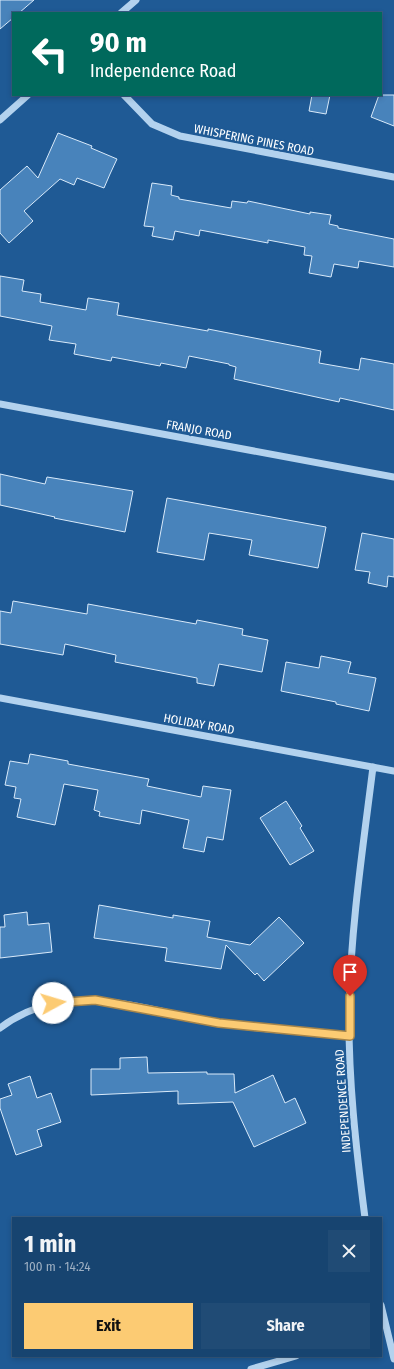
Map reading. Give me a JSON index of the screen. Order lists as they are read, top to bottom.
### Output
{
  "streets": {
    "street": [
      "WHISPERING PINES ROAD",
      "FRANJO ROAD",
      "HOLIDAY ROAD",
      "INDEPENDENCE ROAD"
    ]
  },
  "crossings": [
    ["HOLIDAY ROAD", "INDEPENDENCE ROAD"]
  ],
  "page": {
    "turn": ["90 m", "Independence Road"],
    "heading": ["1 min", "100 m · 14:24"],
    "buttons": ["Exit", "Share"]
  }
}
